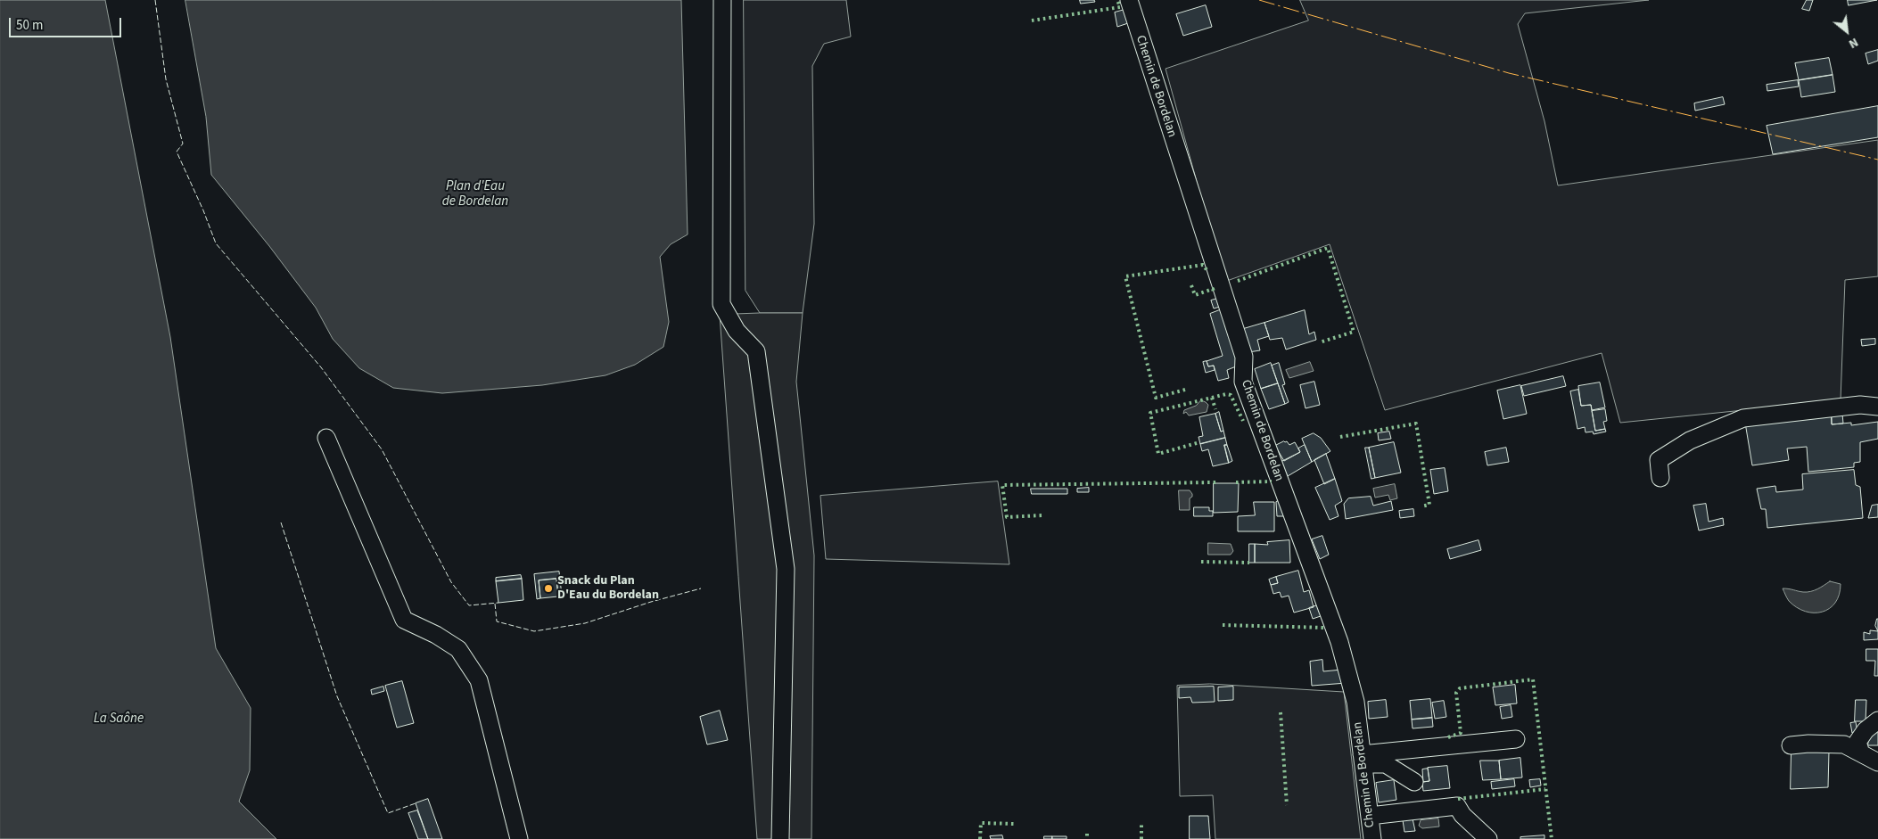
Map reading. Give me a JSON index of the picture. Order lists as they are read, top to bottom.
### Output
{
  "streets": {
    "street": ["Chemin de Bordelan"]
  },
  "water": ["Plan d'Eau de Bordelan", "La Saône"],
  "places": ["Snack du Plan D'Eau du Bordelan"],
  "scale_bar": "50 m",
  "north": "bottom right"
}
